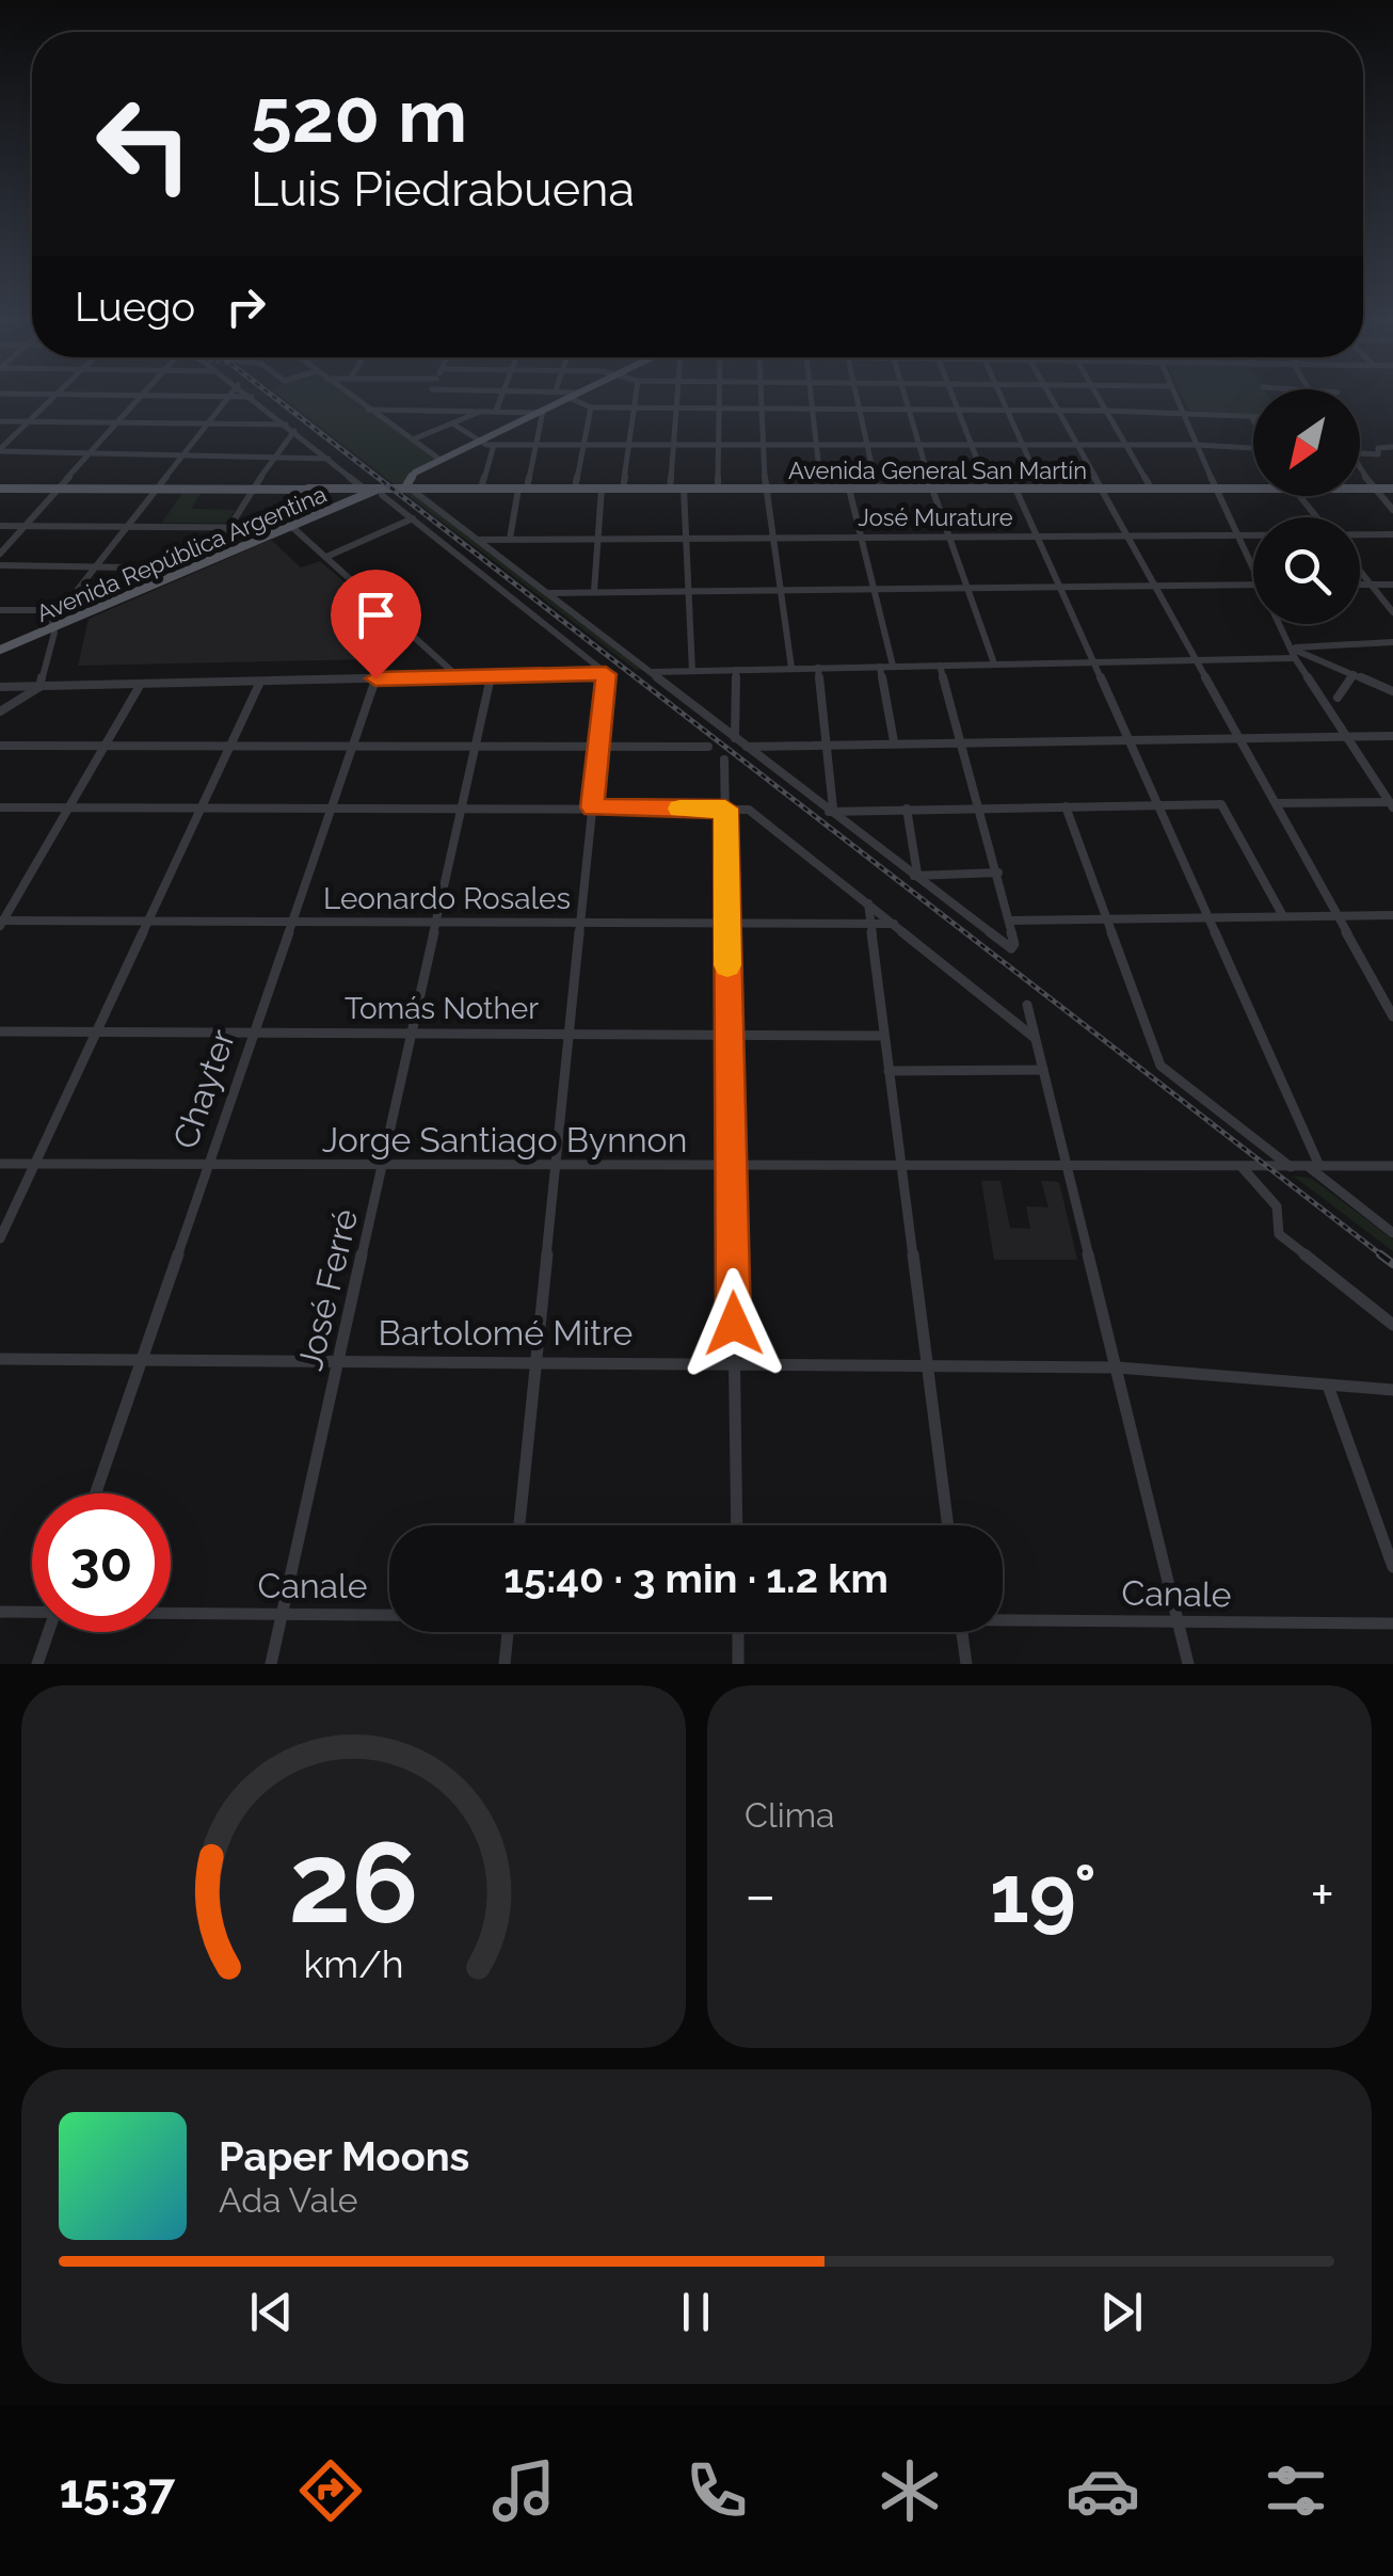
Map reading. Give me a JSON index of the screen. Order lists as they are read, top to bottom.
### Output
{
  "streets": {
    "main road": ["Avenida General San Martín", "Avenida República Argentina"],
    "street": [
      "José Murature",
      "Leonardo Rosales",
      "Tomás Nother",
      "Chayter",
      "Jorge Santiago Bynnon",
      "José Ferré",
      "Bartolomé Mitre",
      "Canale"
    ]
  },
  "crossings": [
    ["Avenida General San Martín", "Avenida República Argentina"],
    ["Leonardo Rosales", "Chayter"],
    ["Leonardo Rosales", "José Ferré"],
    ["Tomás Nother", "Chayter"],
    ["Tomás Nother", "José Ferré"],
    ["Chayter", "Jorge Santiago Bynnon"],
    ["Chayter", "Bartolomé Mitre"],
    ["Jorge Santiago Bynnon", "José Ferré"],
    ["José Ferré", "Bartolomé Mitre"],
    ["José Ferré", "Canale"]
  ],
  "north": "bottom left",
  "page": {
    "turn": ["520 m", "Luis Piedrabuena"],
    "then": "Luego",
    "limit": "30",
    "trip": "15:40 · 3 min · 1.2 km",
    "tile": "Clima",
    "heat": ["−", "19°", "+"],
    "song": ["Paper Moons", "Ada Vale"],
    "tabs": "15:37",
    "gauge": ["26", "km/h"]
  }
}
